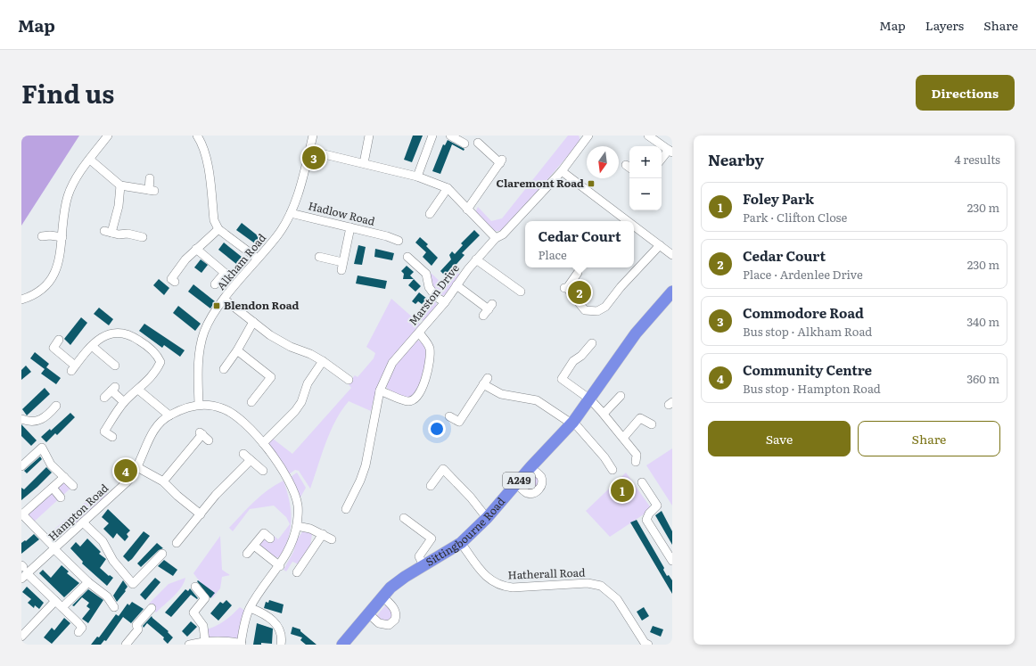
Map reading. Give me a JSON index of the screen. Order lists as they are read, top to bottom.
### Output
{
  "streets": {
    "highway": ["A249", "Sittingbourne Road"],
    "street": [
      "Hadlow Road",
      "Alkham Road",
      "Marston Drive",
      "Hampton Road",
      "Hatherall Road"
    ]
  },
  "crossings": [
    ["Hadlow Road", "Alkham Road"],
    ["Alkham Road", "Hampton Road"],
    ["Sittingbourne Road", "Hatherall Road"]
  ],
  "places": {
    "transit": ["Claremont Road", "Blendon Road"]
  },
  "north": "bottom",
  "page": {
    "header": "Map",
    "nav": ["Map", "Layers", "Share"],
    "title": "Find us",
    "buttons": [
      "Directions",
      ["Save", "Share"]
    ],
    "heading": ["Nearby", "4 results"],
    "pins": [
      "3",
      "2",
      "4",
      "1"
    ],
    "map_buttons": ["+", "−"],
    "list": [
      {
        "mark": "1",
        "name": "Foley Park",
        "note": "Park · Clifton Close",
        "value": "230 m"
      },
      {
        "mark": "2",
        "name": "Cedar Court",
        "note": "Place · Ardenlee Drive",
        "value": "230 m"
      },
      {
        "mark": "3",
        "name": "Commodore Road",
        "note": "Bus stop · Alkham Road",
        "value": "340 m"
      },
      {
        "mark": "4",
        "name": "Community Centre",
        "note": "Bus stop · Hampton Road",
        "value": "360 m"
      }
    ],
    "popup": ["Cedar Court", "Place"]
  }
}
